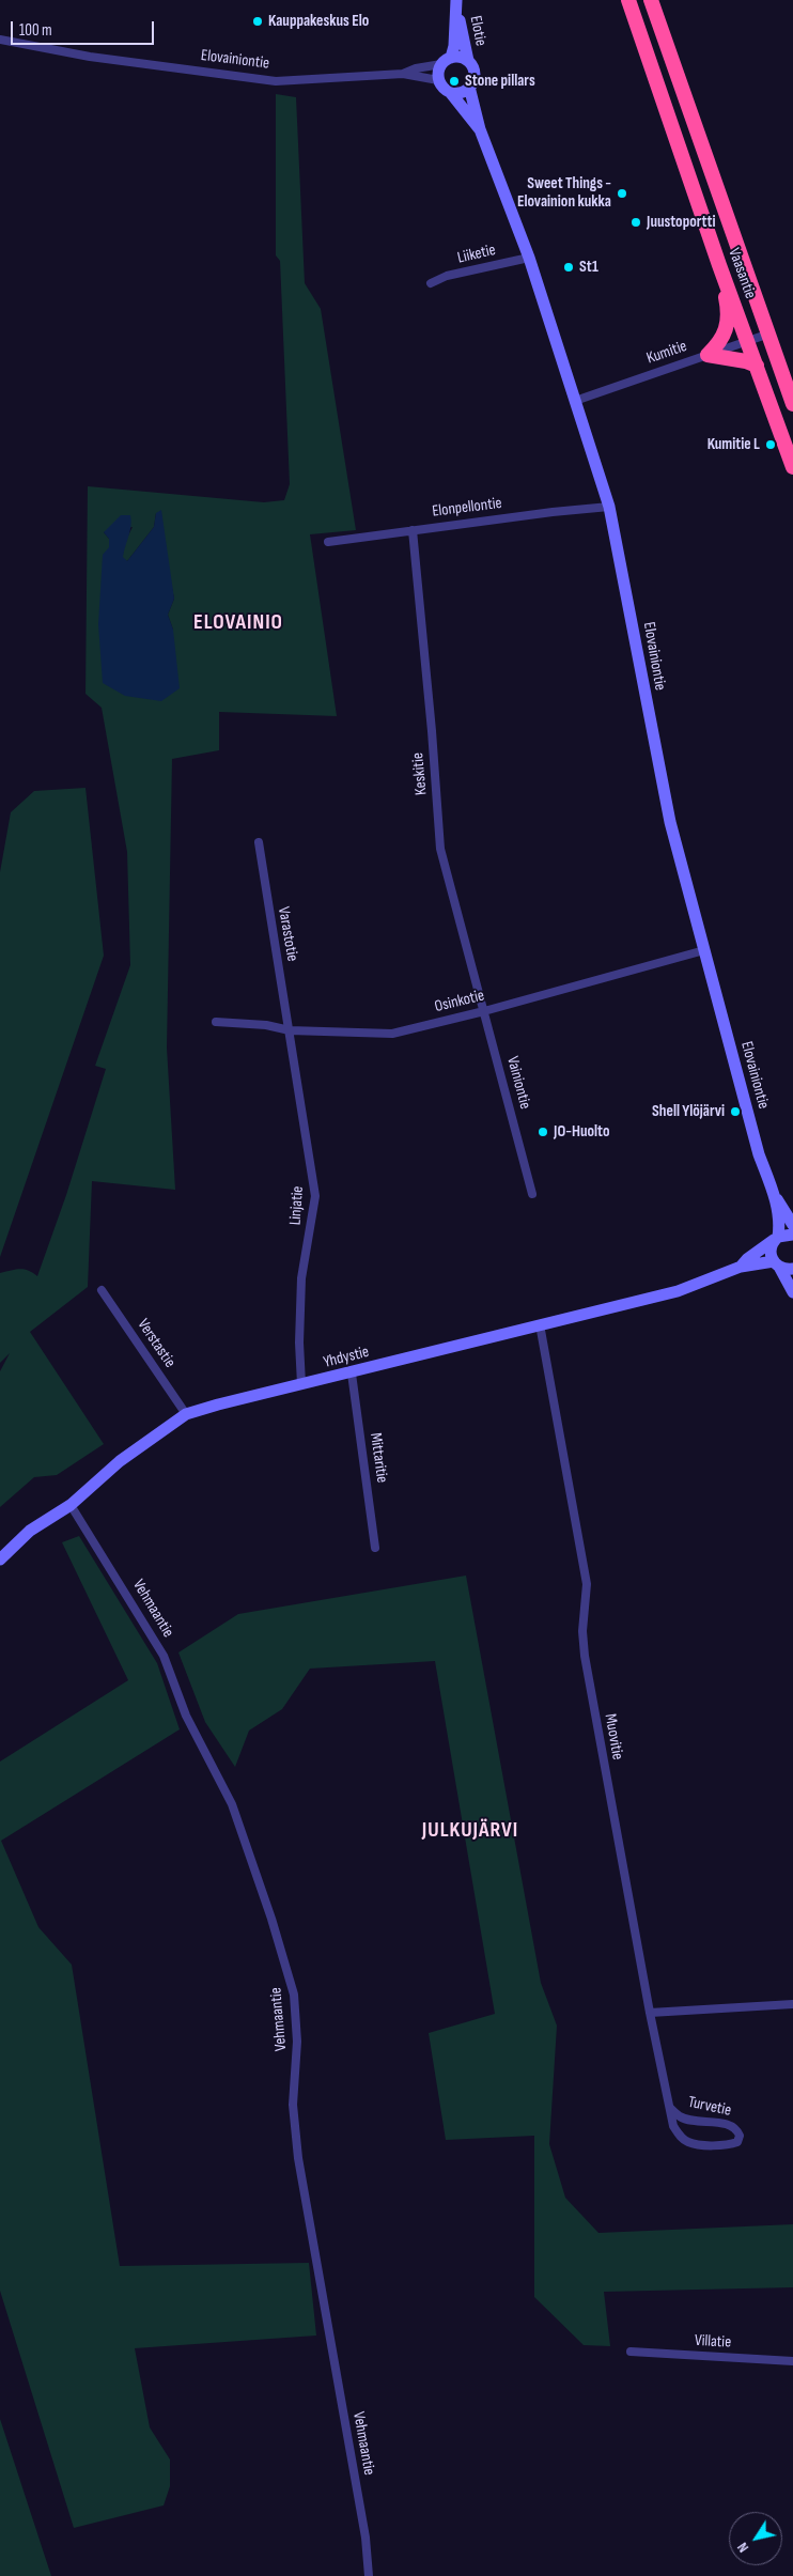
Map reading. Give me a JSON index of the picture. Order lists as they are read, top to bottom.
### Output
{
  "streets": {
    "highway": ["Vaasantie"],
    "main road": ["Elotie", "Elovainiontie", "Yhdystie"],
    "street": [
      "Liiketie",
      "Kumitie",
      "Elonpellontie",
      "Keskitie",
      "Varastotie",
      "Osinkotie",
      "Vainiontie",
      "Linjatie",
      "Verstastie",
      "Mittaritie",
      "Vehmaantie",
      "Muovitie",
      "Turvetie",
      "Villatie"
    ]
  },
  "crossings": [
    ["Elotie", "Elovainiontie"],
    ["Elovainiontie", "Liiketie"],
    ["Elovainiontie", "Kumitie"],
    ["Elovainiontie", "Elonpellontie"],
    ["Elovainiontie", "Osinkotie"],
    ["Elovainiontie", "Yhdystie"],
    ["Vaasantie", "Kumitie"],
    ["Elonpellontie", "Keskitie"],
    ["Keskitie", "Osinkotie"],
    ["Keskitie", "Vainiontie"],
    ["Varastotie", "Osinkotie"],
    ["Varastotie", "Linjatie"],
    ["Osinkotie", "Vainiontie"],
    ["Osinkotie", "Linjatie"],
    ["Linjatie", "Yhdystie"],
    ["Verstastie", "Yhdystie"],
    ["Yhdystie", "Mittaritie"],
    ["Yhdystie", "Vehmaantie"],
    ["Yhdystie", "Muovitie"],
    ["Muovitie", "Turvetie"]
  ],
  "districts": ["ELOVAINIO", "JULKUJÄRVI"],
  "places": [
    "Kauppakeskus Elo",
    "Stone pillars",
    "Sweet Things - Elovainion kukka",
    "Juustoportti",
    "St1",
    "Kumitie L",
    "Shell Ylöjärvi",
    "JO-Huolto"
  ],
  "scale_bar": "100 m",
  "north": "bottom left"
}
